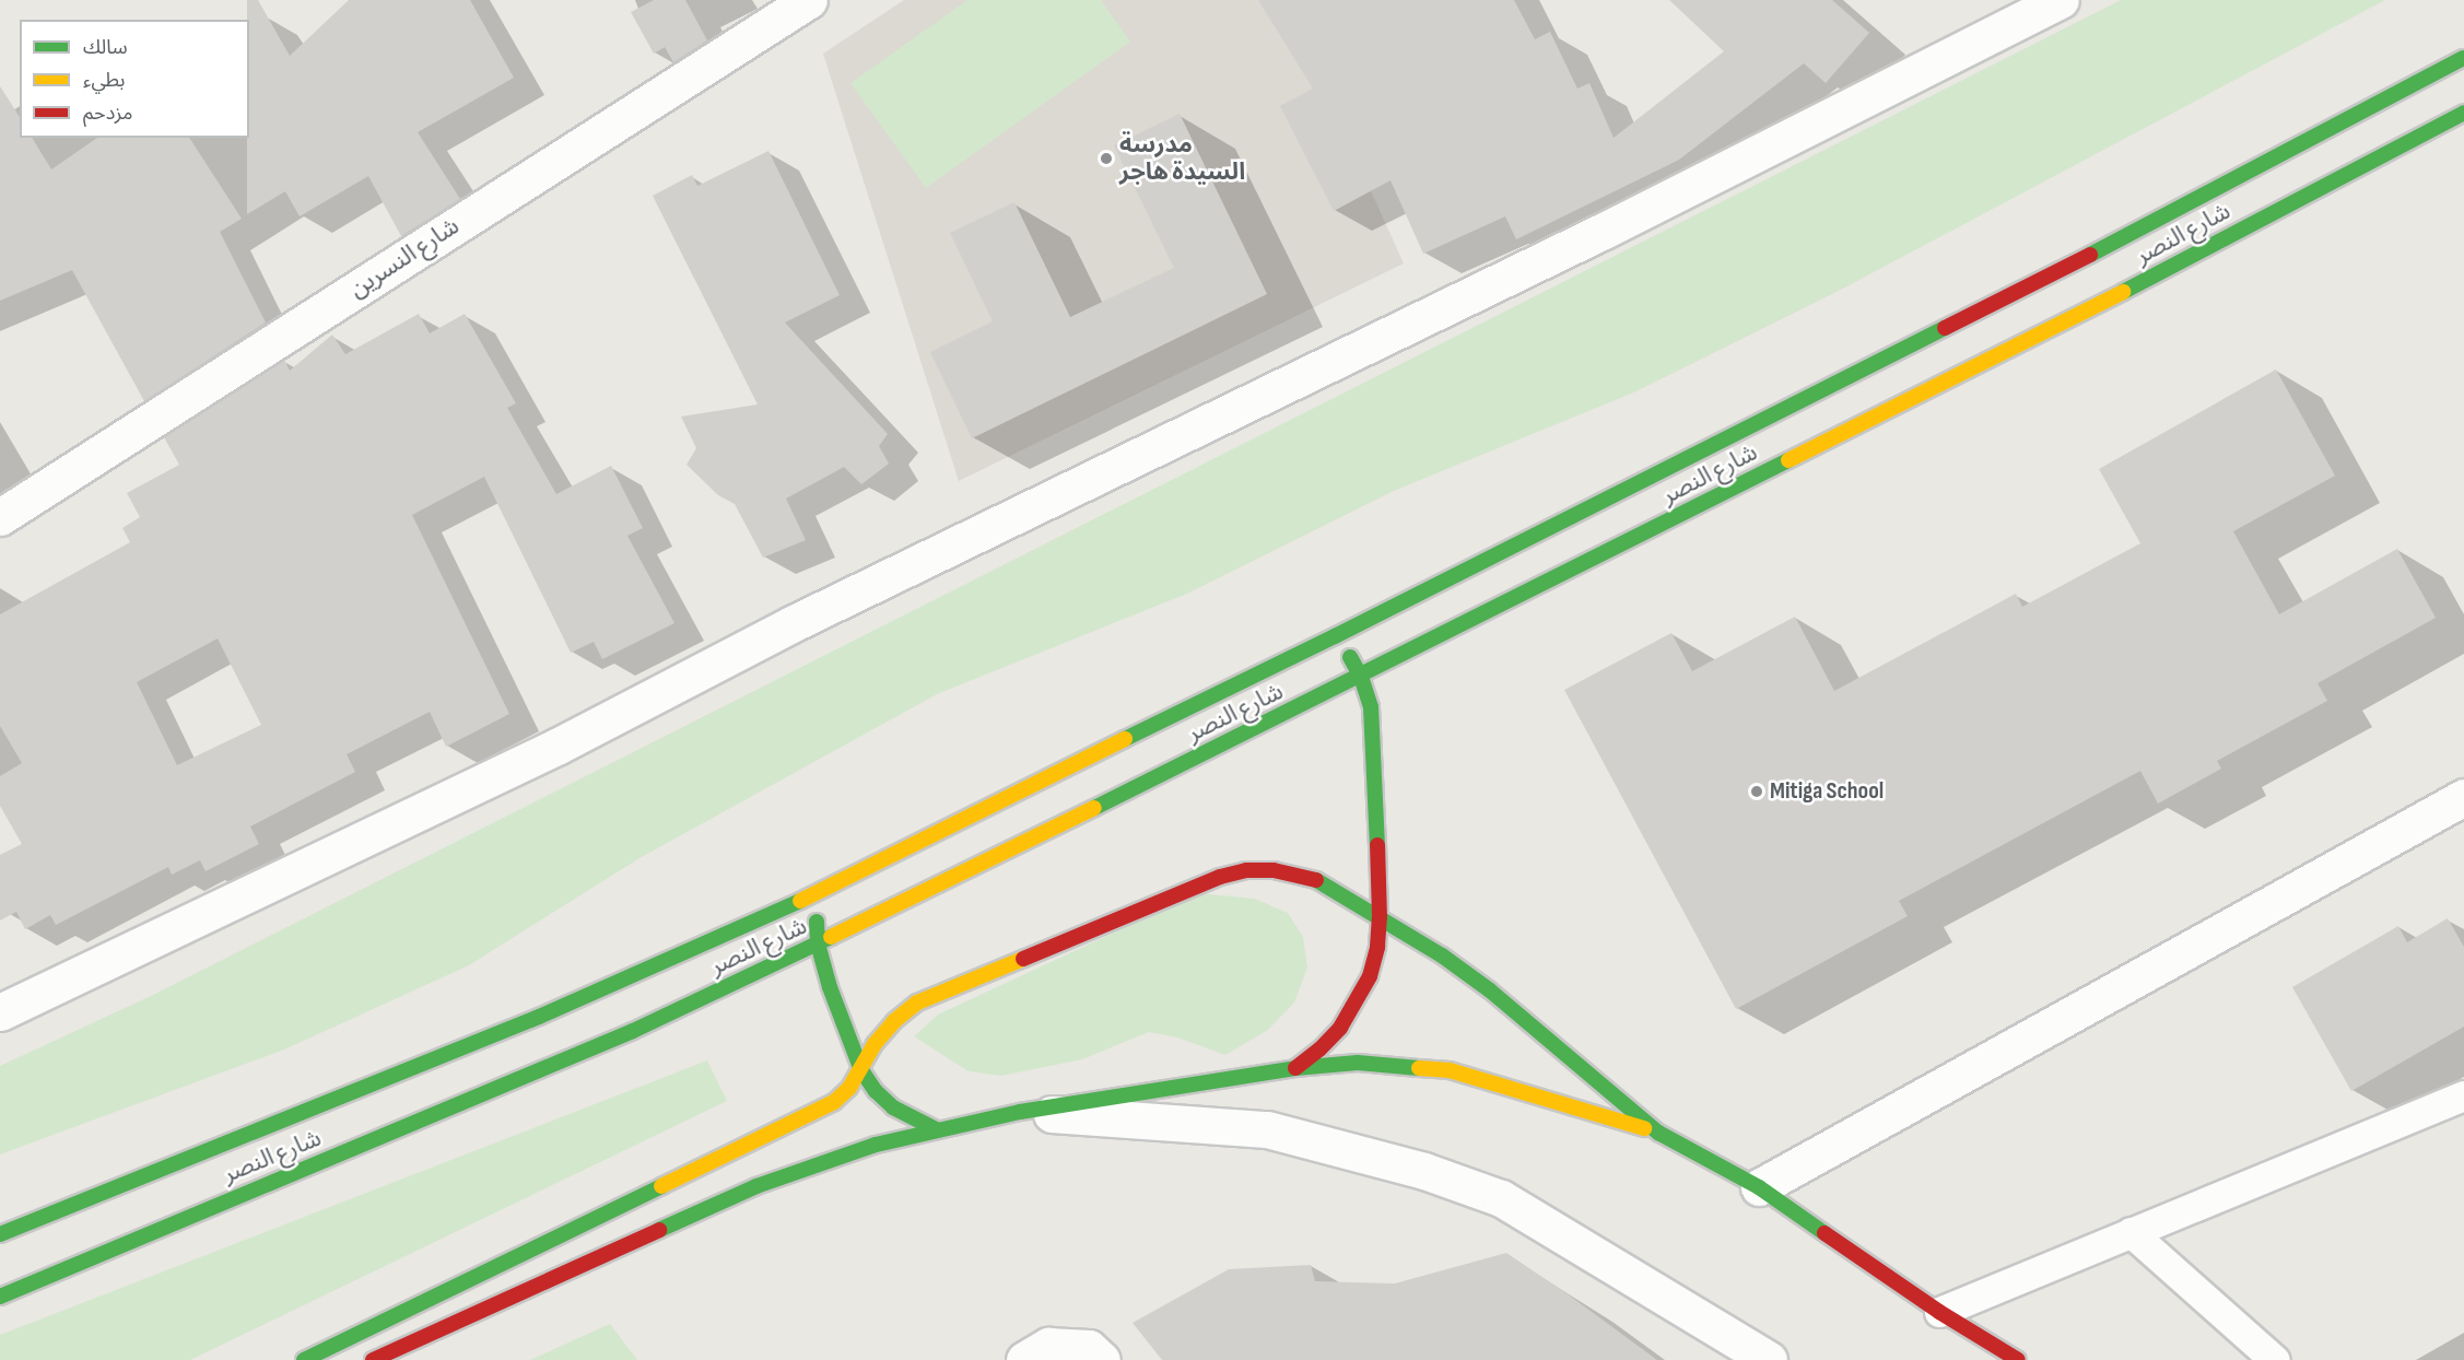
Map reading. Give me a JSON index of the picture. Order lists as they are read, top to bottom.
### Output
{
  "streets": {
    "main road": ["شارع النصر"],
    "street": ["شارع النسرين"]
  },
  "places": ["مدرسة السيدة هاجر", "Mitiga School"],
  "legend": ["سالك", "بطيء", "مزدحم"]
}
